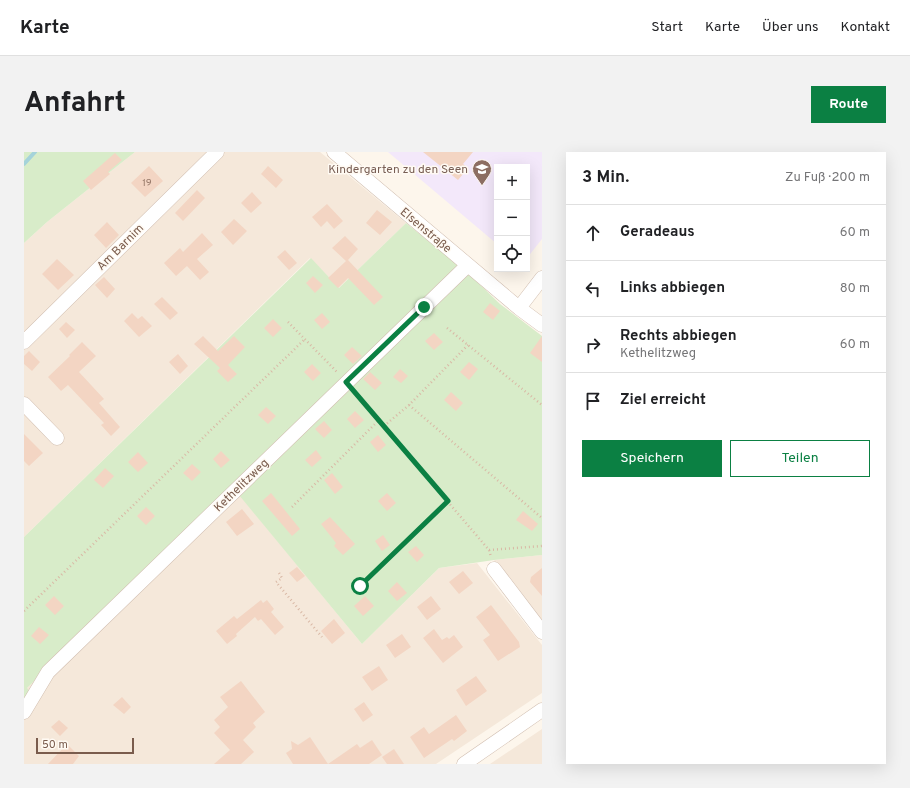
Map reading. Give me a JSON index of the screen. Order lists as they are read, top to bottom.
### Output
{
  "streets": {
    "street": ["Elsenstraße", "Am Barnim", "Kethelitzweg"]
  },
  "crossings": [
    ["Elsenstraße", "Kethelitzweg"]
  ],
  "places": {
    "school or university": ["Kindergarten zu den Seen"]
  },
  "house_numbers": ["19"],
  "scale_bar": "50 m",
  "page": {
    "header": "Karte",
    "nav": [
      "Start",
      "Karte",
      "Über uns",
      "Kontakt"
    ],
    "title": "Anfahrt",
    "buttons": [
      "Route",
      ["Speichern", "Teilen"]
    ],
    "heading": ["3 Min.", "Zu Fuß · 200 m"],
    "map_buttons": ["+", "−"],
    "list": [
      ["Geradeaus", "60 m"],
      ["Links abbiegen", "80 m"],
      ["Rechts abbiegen", "Kethelitzweg", "60 m"],
      "Ziel erreicht"
    ],
    "scale": "50 m"
  }
}
